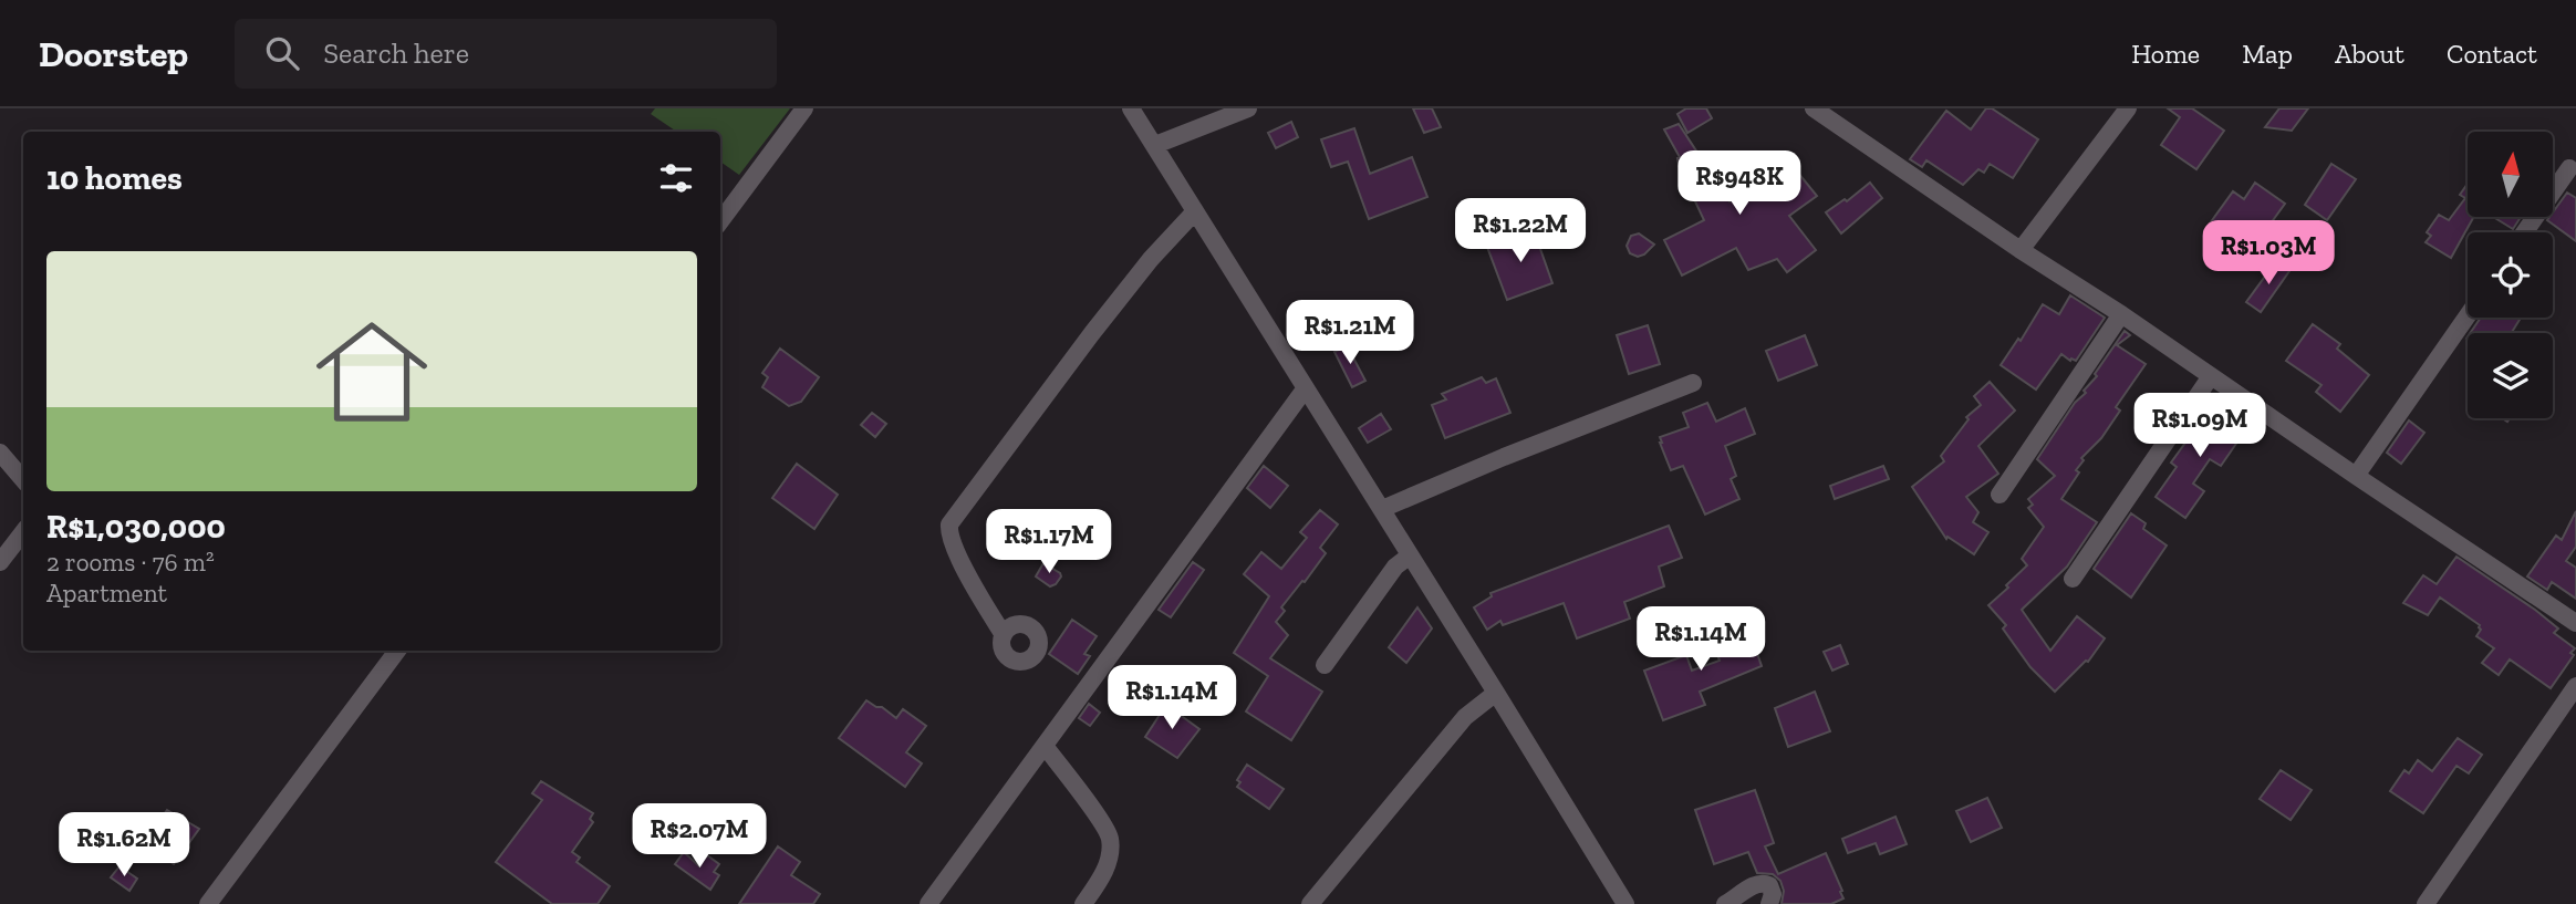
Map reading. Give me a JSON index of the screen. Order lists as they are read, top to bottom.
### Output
{
  "north": "top",
  "page": {
    "header": "Doorstep",
    "search": "Search here",
    "nav": [
      "Home",
      "Map",
      "About",
      "Contact"
    ],
    "heading": "10 homes",
    "price": [
      "R$948K",
      "R$1.22M",
      "R$1.03M",
      "R$1.21M",
      "R$1.09M",
      "R$1.17M",
      "R$1.14M",
      "R$1.14M",
      "R$2.07M",
      "R$1.62M"
    ],
    "list": [
      {
        "name": "R$1,030,000",
        "note": "2 rooms · 76 m² · Apartment"
      }
    ]
  }
}
